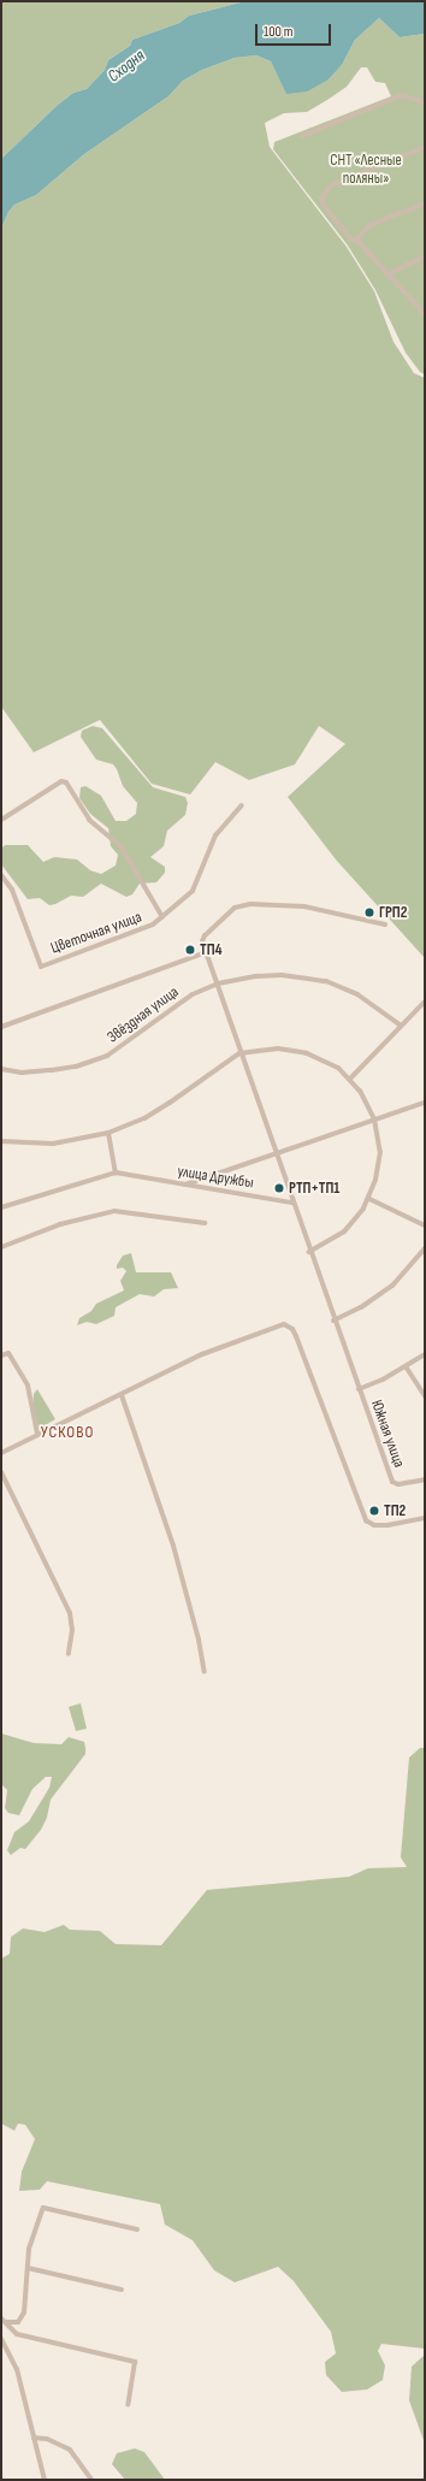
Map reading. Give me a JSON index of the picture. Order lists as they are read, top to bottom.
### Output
{
  "streets": {
    "street": [
      "Цветочная улица",
      "Звёздная улица",
      "улица Дружбы",
      "Южная улица"
    ]
  },
  "districts": ["УСКОВО"],
  "water": ["Сходня"],
  "parks": ["СНТ «Лесные поляны»"],
  "places": [
    "ГРП2",
    "ТП4",
    "РТП+ТП1",
    "ТП2"
  ],
  "scale_bar": "100 m"
}
